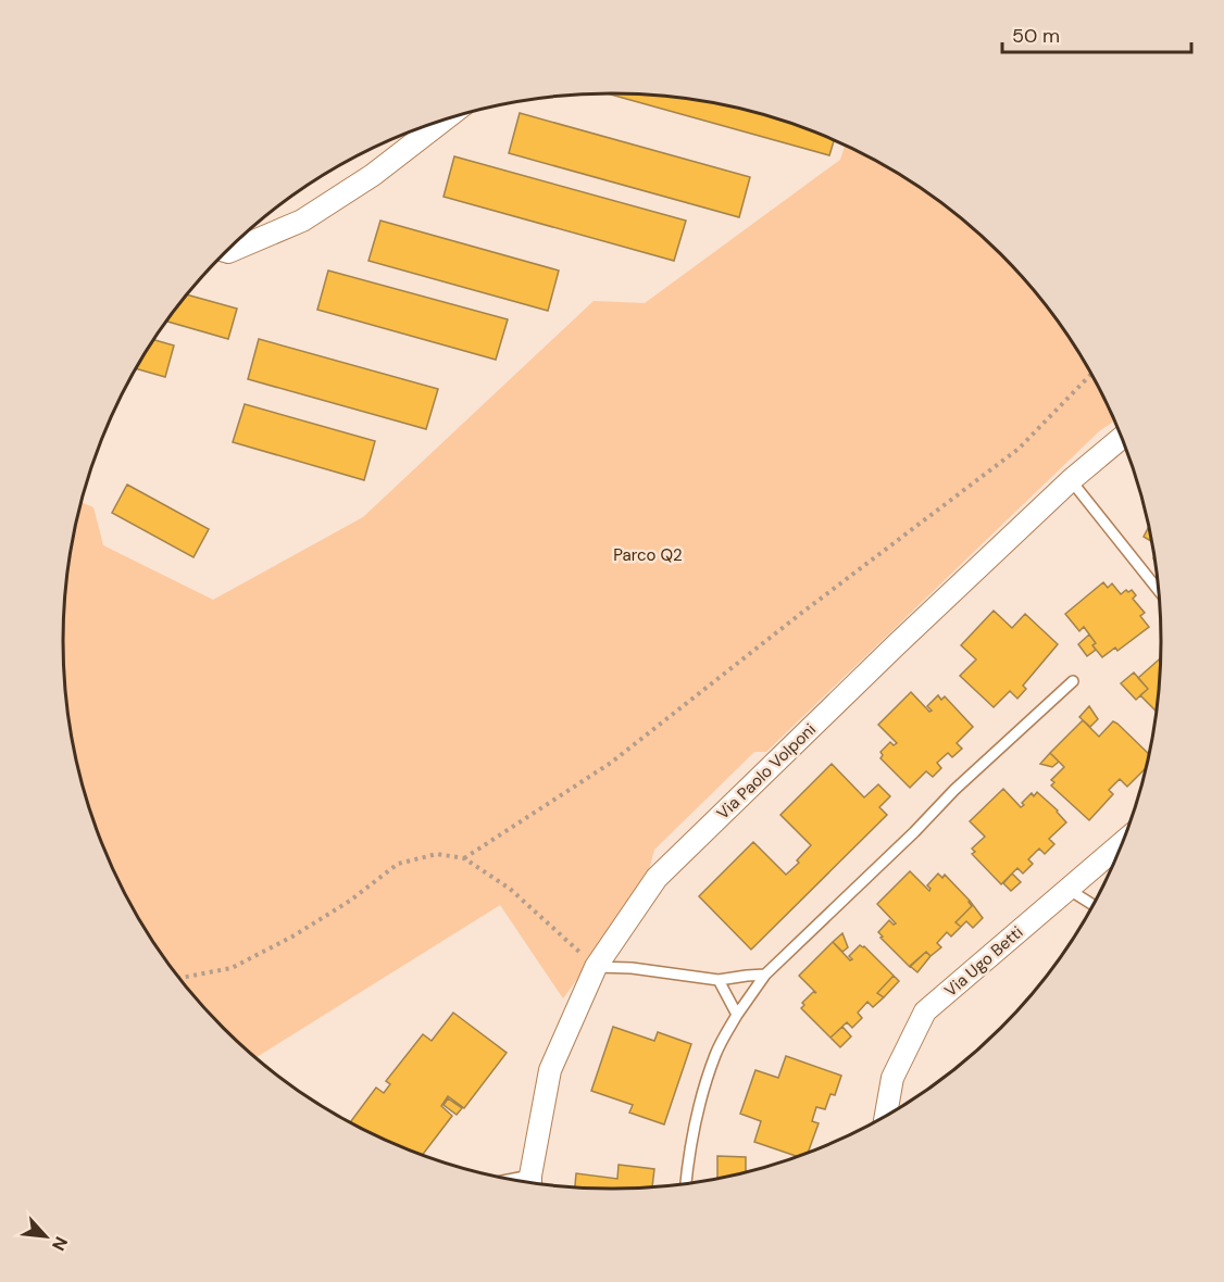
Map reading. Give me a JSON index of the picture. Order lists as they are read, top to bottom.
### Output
{
  "streets": {
    "street": ["Via Paolo Volponi", "Via Ugo Betti"]
  },
  "parks": ["Parco Q2"],
  "scale_bar": "50 m",
  "north": "bottom right"
}
